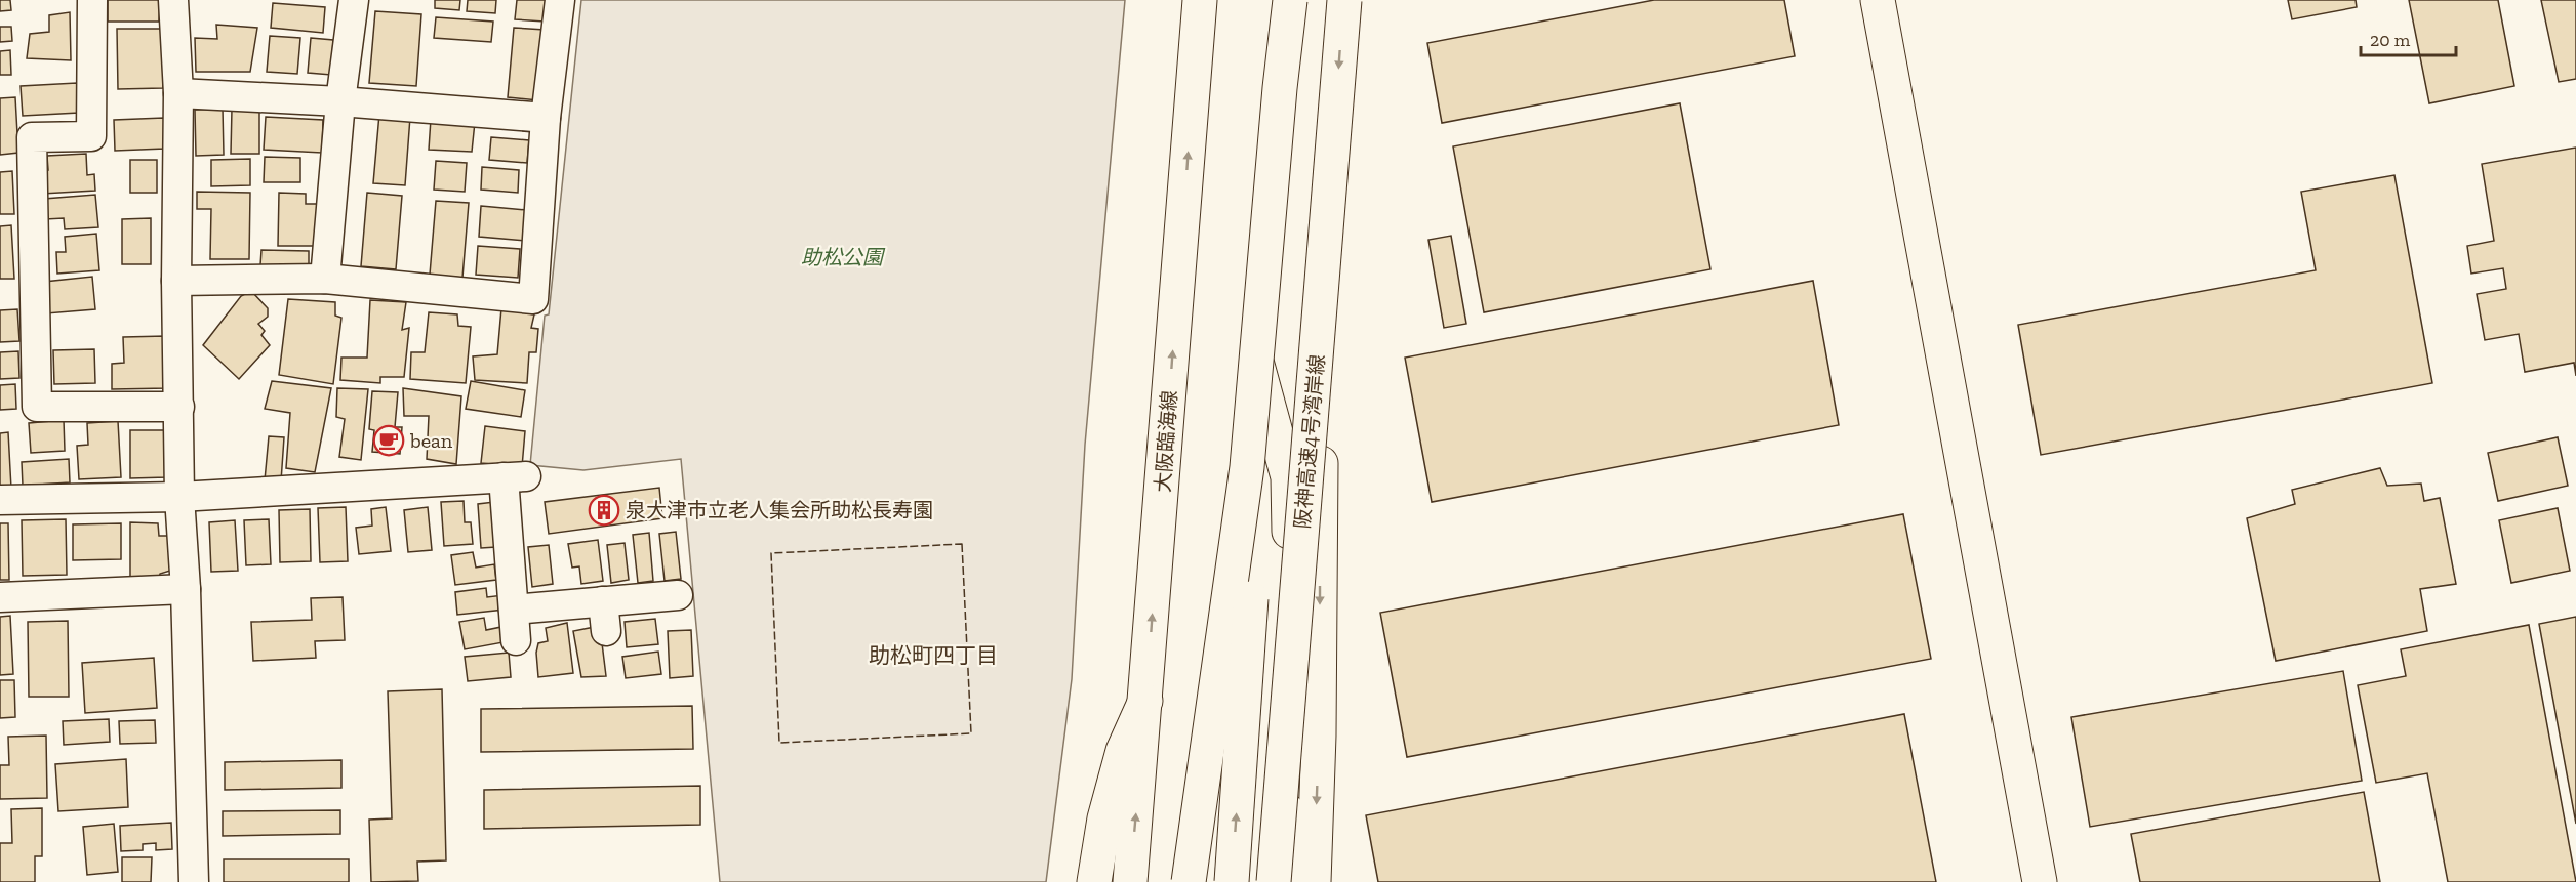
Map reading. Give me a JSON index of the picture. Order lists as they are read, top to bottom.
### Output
{
  "streets": {
    "main road": ["大阪臨海線", "阪神高速4号湾岸線"]
  },
  "districts": ["助松町四丁目"],
  "parks": ["助松公園"],
  "places": {
    "cafe": ["bean"],
    "building": ["泉大津市立老人集会所助松長寿園"]
  },
  "scale_bar": "20 m"
}
